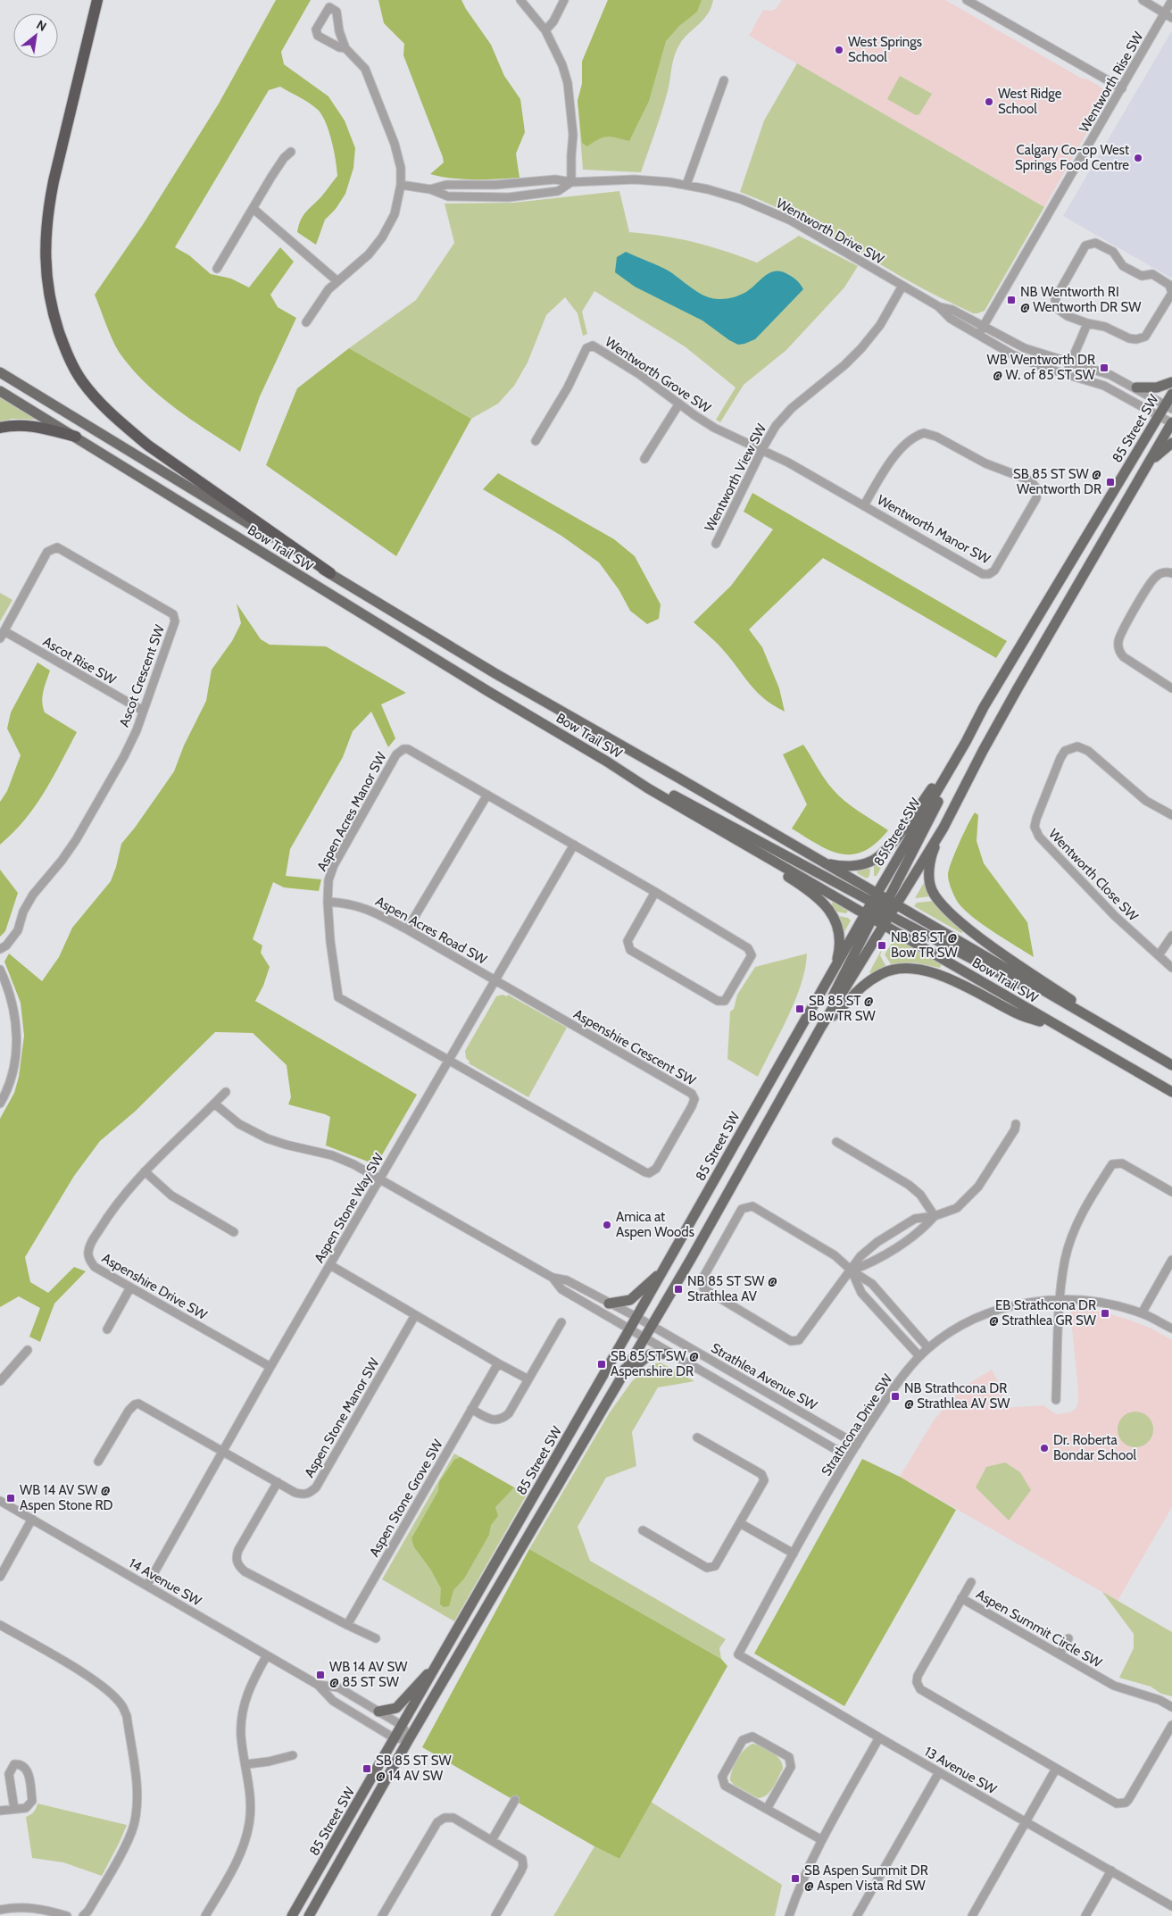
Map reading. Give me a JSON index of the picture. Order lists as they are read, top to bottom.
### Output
{
  "streets": {
    "main road": ["85 Street SW", "Bow Trail SW"],
    "street": [
      "Wentworth Rise SW",
      "Wentworth Drive SW",
      "Wentworth Grove SW",
      "Wentworth View SW",
      "Wentworth Manor SW",
      "Ascot Rise SW",
      "Ascot Crescent SW",
      "Aspen Acres Manor SW",
      "Wentworth Close SW",
      "Aspen Acres Road SW",
      "Aspenshire Crescent SW",
      "Aspen Stone Way SW",
      "Aspenshire Drive SW",
      "Strathlea Avenue SW",
      "Aspen Stone Manor SW",
      "Strathcona Drive SW",
      "Aspen Stone Grove SW",
      "14 Avenue SW",
      "Aspen Summit Circle SW",
      "13 Avenue SW"
    ]
  },
  "crossings": [
    ["Wentworth Rise SW", "Wentworth Drive SW"],
    ["Wentworth Drive SW", "85 Street SW"],
    ["Wentworth Drive SW", "Wentworth View SW"],
    ["Wentworth Grove SW", "Wentworth View SW"],
    ["Wentworth Grove SW", "Wentworth Manor SW"],
    ["85 Street SW", "Bow Trail SW"],
    ["85 Street SW", "Strathlea Avenue SW"],
    ["85 Street SW", "14 Avenue SW"],
    ["Wentworth View SW", "Wentworth Manor SW"],
    ["Ascot Rise SW", "Ascot Crescent SW"],
    ["Aspen Acres Manor SW", "Aspen Acres Road SW"],
    ["Aspen Acres Manor SW", "Aspenshire Crescent SW"],
    ["Aspen Acres Manor SW", "Aspen Stone Way SW"],
    ["Aspen Acres Road SW", "Aspenshire Crescent SW"],
    ["Aspen Acres Road SW", "Aspen Stone Way SW"],
    ["Aspenshire Crescent SW", "Aspen Stone Way SW"],
    ["Aspen Stone Way SW", "Aspenshire Drive SW"],
    ["Aspen Stone Way SW", "Aspen Stone Manor SW"],
    ["Aspen Stone Way SW", "14 Avenue SW"],
    ["Strathlea Avenue SW", "Strathcona Drive SW"],
    ["Strathcona Drive SW", "13 Avenue SW"]
  ],
  "places": {
    "other": [
      "West Springs School",
      "West Ridge School",
      "Calgary Co-op West Springs Food Centre",
      "Amica at Aspen Woods",
      "Dr. Roberta Bondar School"
    ],
    "transit": [
      "NB Wentworth RI @ Wentworth DR SW",
      "WB Wentworth DR @ W. of 85 ST SW",
      "SB 85 ST SW @ Wentworth DR",
      "NB 85 ST @ Bow TR SW",
      "SB 85 ST @ Bow TR SW",
      "NB 85 ST SW @ Strathlea AV",
      "EB Strathcona DR @ Strathlea GR SW",
      "SB 85 ST SW @ Aspenshire DR",
      "NB Strathcona DR @ Strathlea AV SW",
      "WB 14 AV SW @ Aspen Stone RD",
      "WB 14 AV SW @ 85 ST SW",
      "SB 85 ST SW @ 14 AV SW",
      "SB Aspen Summit DR @ Aspen Vista Rd SW"
    ]
  },
  "north": "top right"
}
